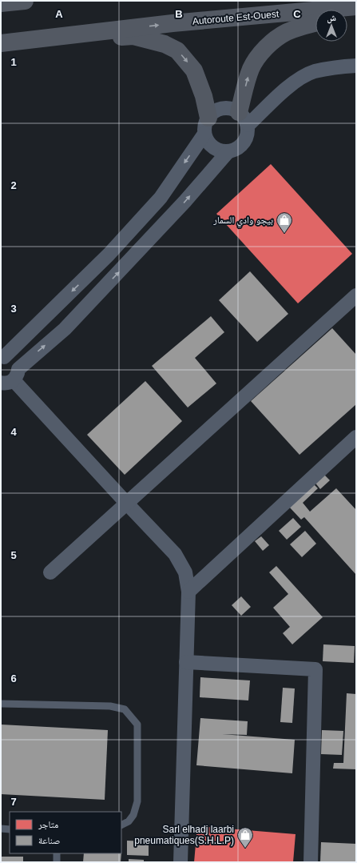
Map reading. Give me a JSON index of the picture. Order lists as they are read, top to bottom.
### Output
{
  "streets": {
    "highway": ["Autoroute Est-Ouest"]
  },
  "one_way": ["Autoroute Est-Ouest"],
  "places": {
    "shop": ["بيجو وادي السمار", "Sarl elhadj laarbi pneumatiques(S.H.L.P)"]
  },
  "legend": ["متاجر", "صناعة"],
  "north": "top",
  "grid": {
    "columns": ["A", "B", "C"],
    "rows": [
      "1",
      "2",
      "3",
      "4",
      "5",
      "6",
      "7"
    ]
  }
}
